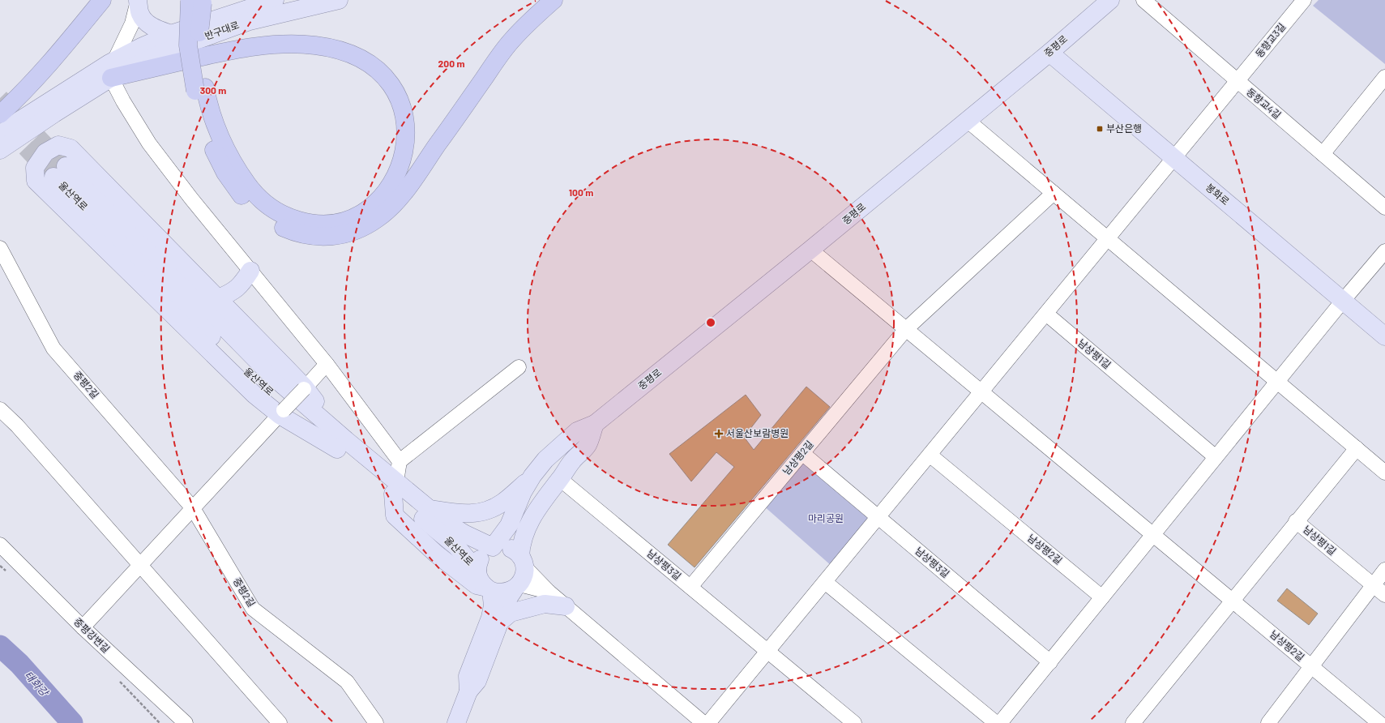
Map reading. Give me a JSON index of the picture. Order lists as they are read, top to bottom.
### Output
{
  "streets": {
    "main road": [
      "반구대로",
      "중평로",
      "봉화로",
      "울산역로"
    ],
    "street": [
      "동향교3길",
      "동향교4길",
      "남상평1길",
      "중평2길",
      "남상평2길",
      "남상평3길",
      "중평강변길"
    ]
  },
  "crossings": [
    ["동향교3길", "동향교4길"],
    ["동향교3길", "봉화로"],
    ["중평로", "봉화로"],
    ["중평로", "남상평2길"],
    ["남상평2길", "남상평3길"]
  ],
  "water": ["태화강"],
  "parks": ["마리공원"],
  "places": {
    "transit": ["부산은행"],
    "health": ["서울산보람병원"]
  },
  "rings": ["200 m", "300 m", "100 m"]
}
